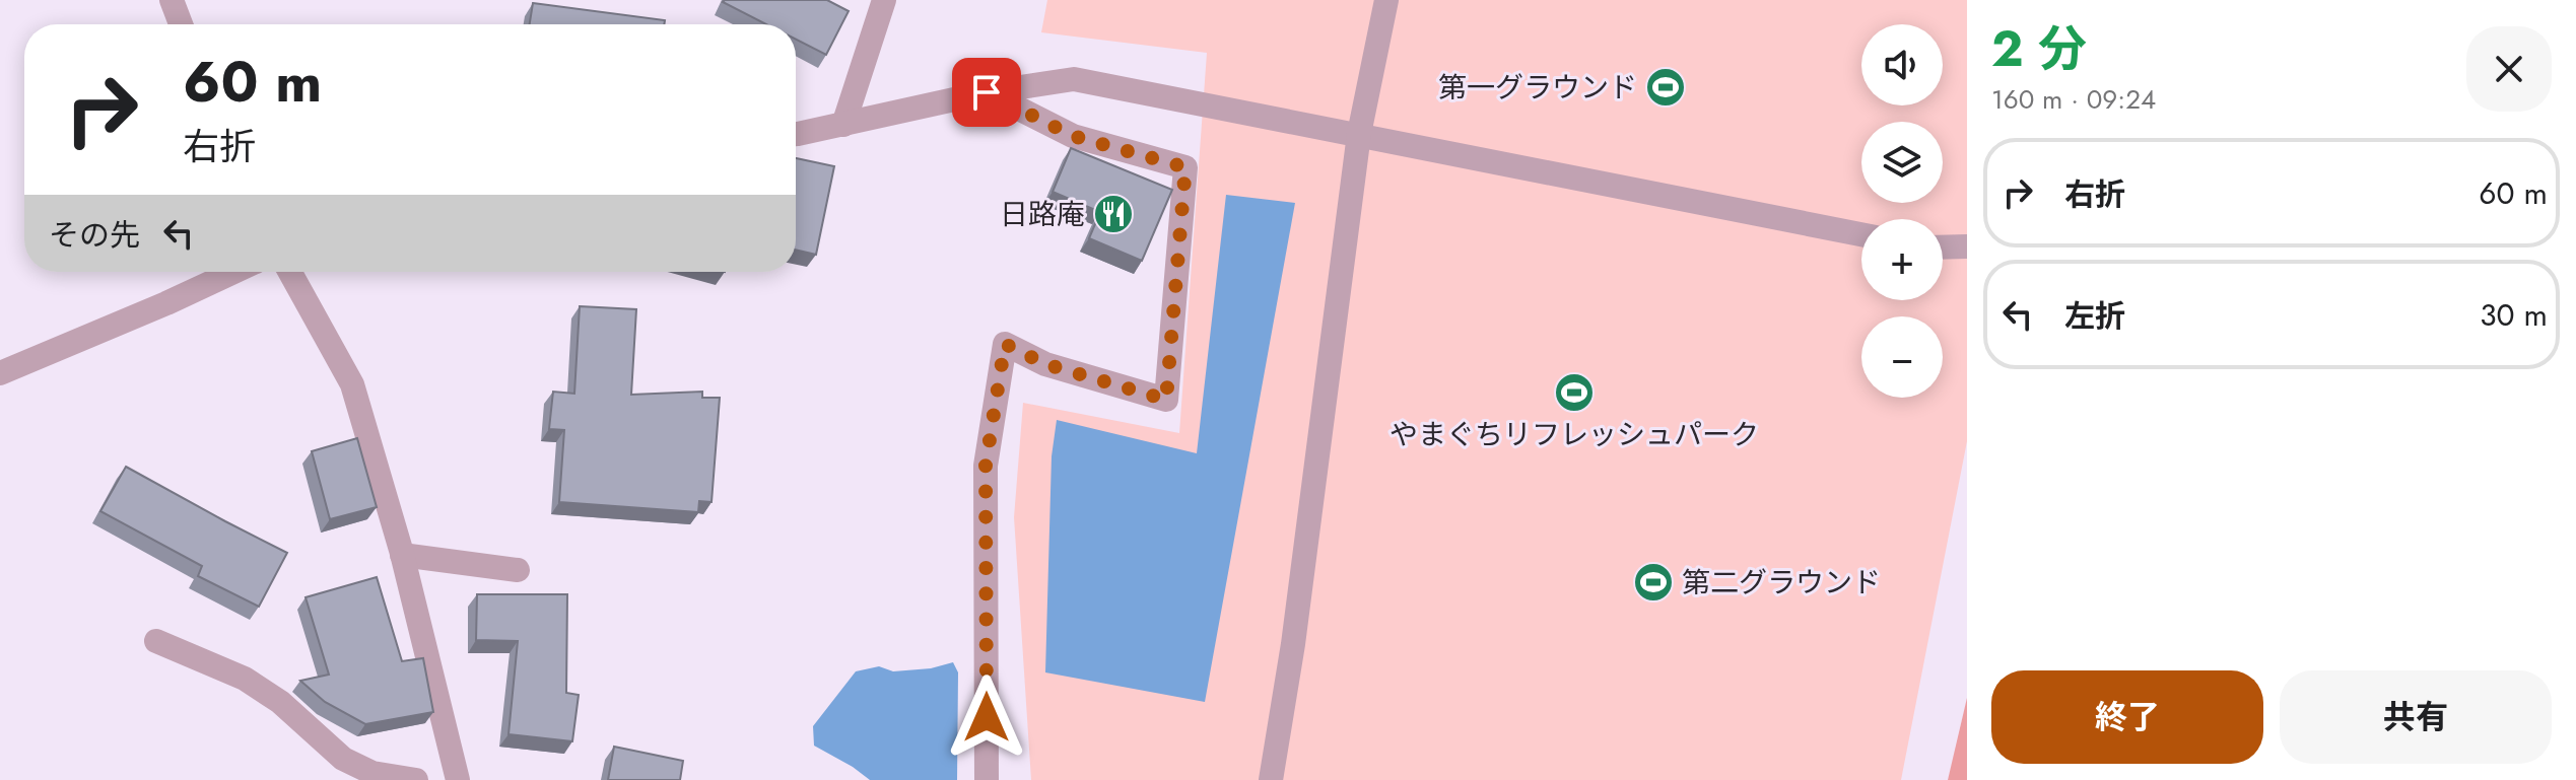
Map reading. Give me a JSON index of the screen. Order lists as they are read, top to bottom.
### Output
{
  "places": {
    "sports": ["第一グラウンド", "やまぐちリフレッシュパーク", "第二グラウンド"],
    "restaurant": ["日路庵"]
  },
  "page": {
    "heading": ["2 分", "160 m · 09:24"],
    "map_buttons": ["+", "−"],
    "turn": ["60 m", "右折"],
    "list": [
      {
        "name": "右折",
        "value": "60 m"
      },
      {
        "name": "左折",
        "value": "30 m"
      }
    ],
    "then": "その先",
    "buttons": ["終了", "共有"]
  }
}
